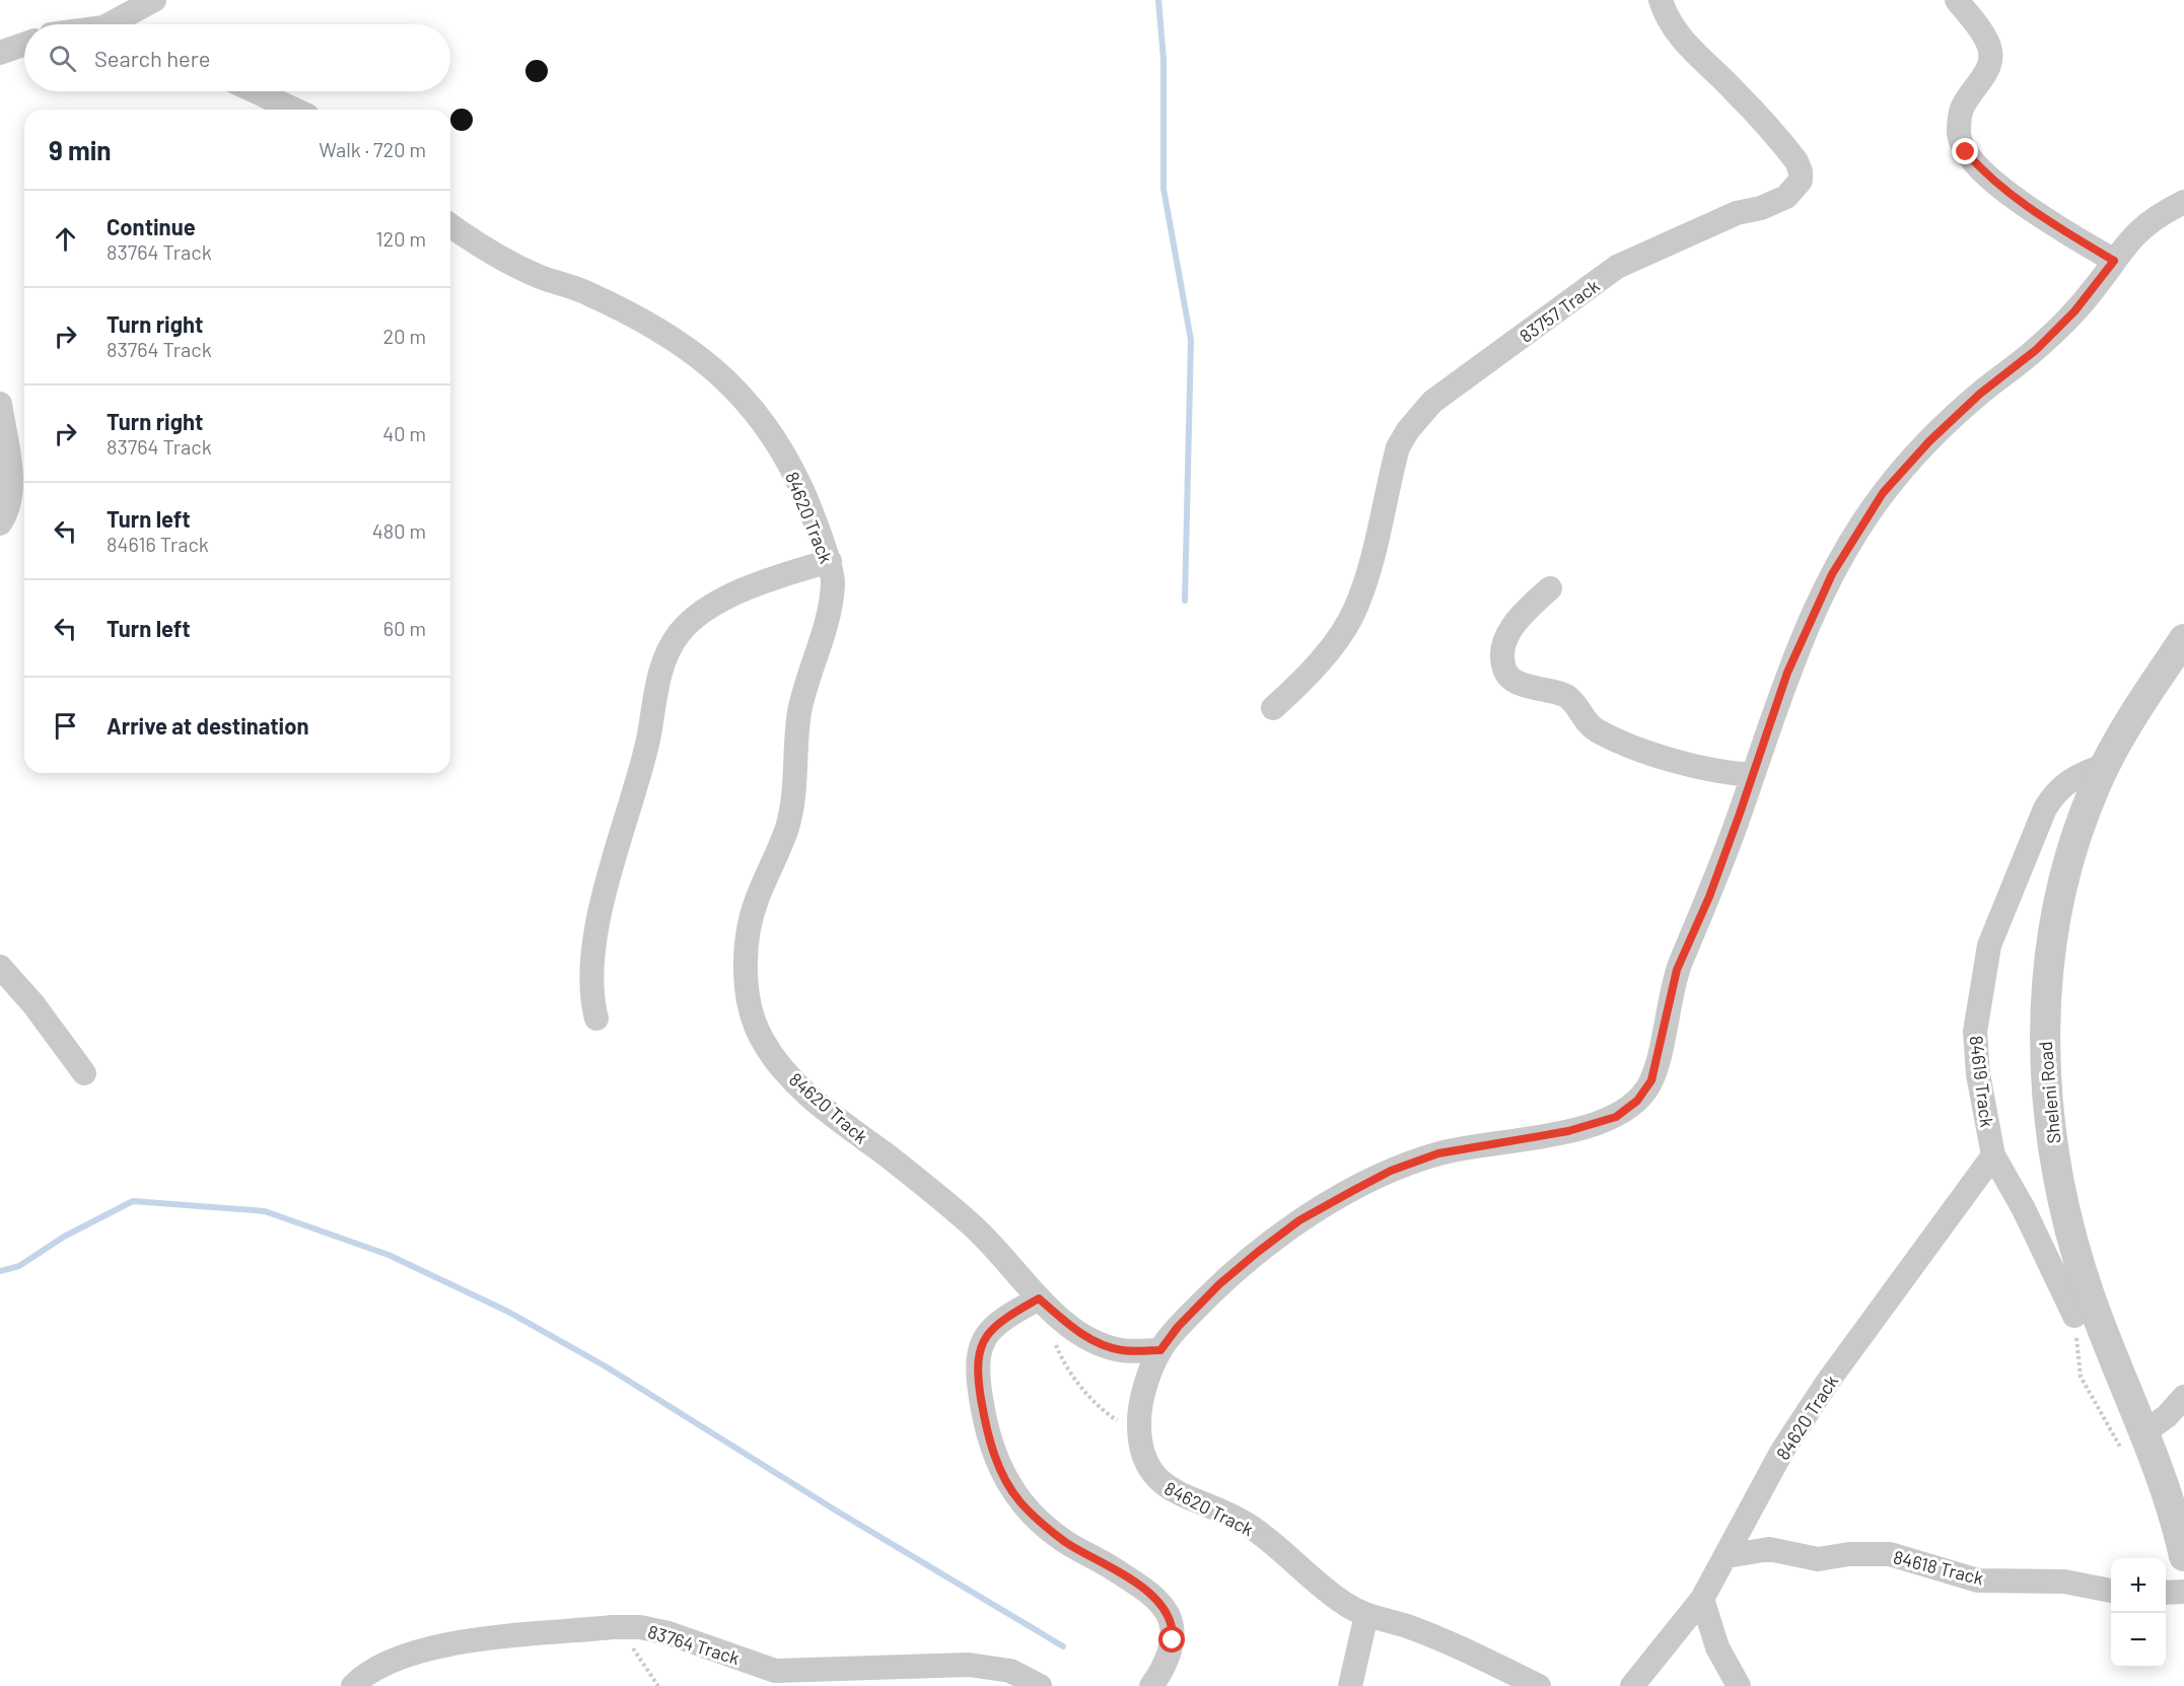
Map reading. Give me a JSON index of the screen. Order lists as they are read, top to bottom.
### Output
{
  "streets": {
    "street": [
      "83757 Track",
      "84620 Track",
      "84619 Track",
      "Sheleni Road",
      "84618 Track",
      "83764 Track"
    ]
  },
  "crossings": [
    ["84620 Track", "84619 Track"],
    ["84620 Track", "84618 Track"],
    ["84619 Track", "Sheleni Road"]
  ],
  "page": {
    "search": "Search here",
    "heading": ["9 min", "Walk · 720 m"],
    "list": [
      ["Continue", "83764 Track", "120 m"],
      ["Turn right", "83764 Track", "20 m"],
      ["Turn right", "83764 Track", "40 m"],
      ["Turn left", "84616 Track", "480 m"],
      ["Turn left", "60 m"],
      "Arrive at destination"
    ],
    "map_buttons": ["+", "−"]
  }
}
